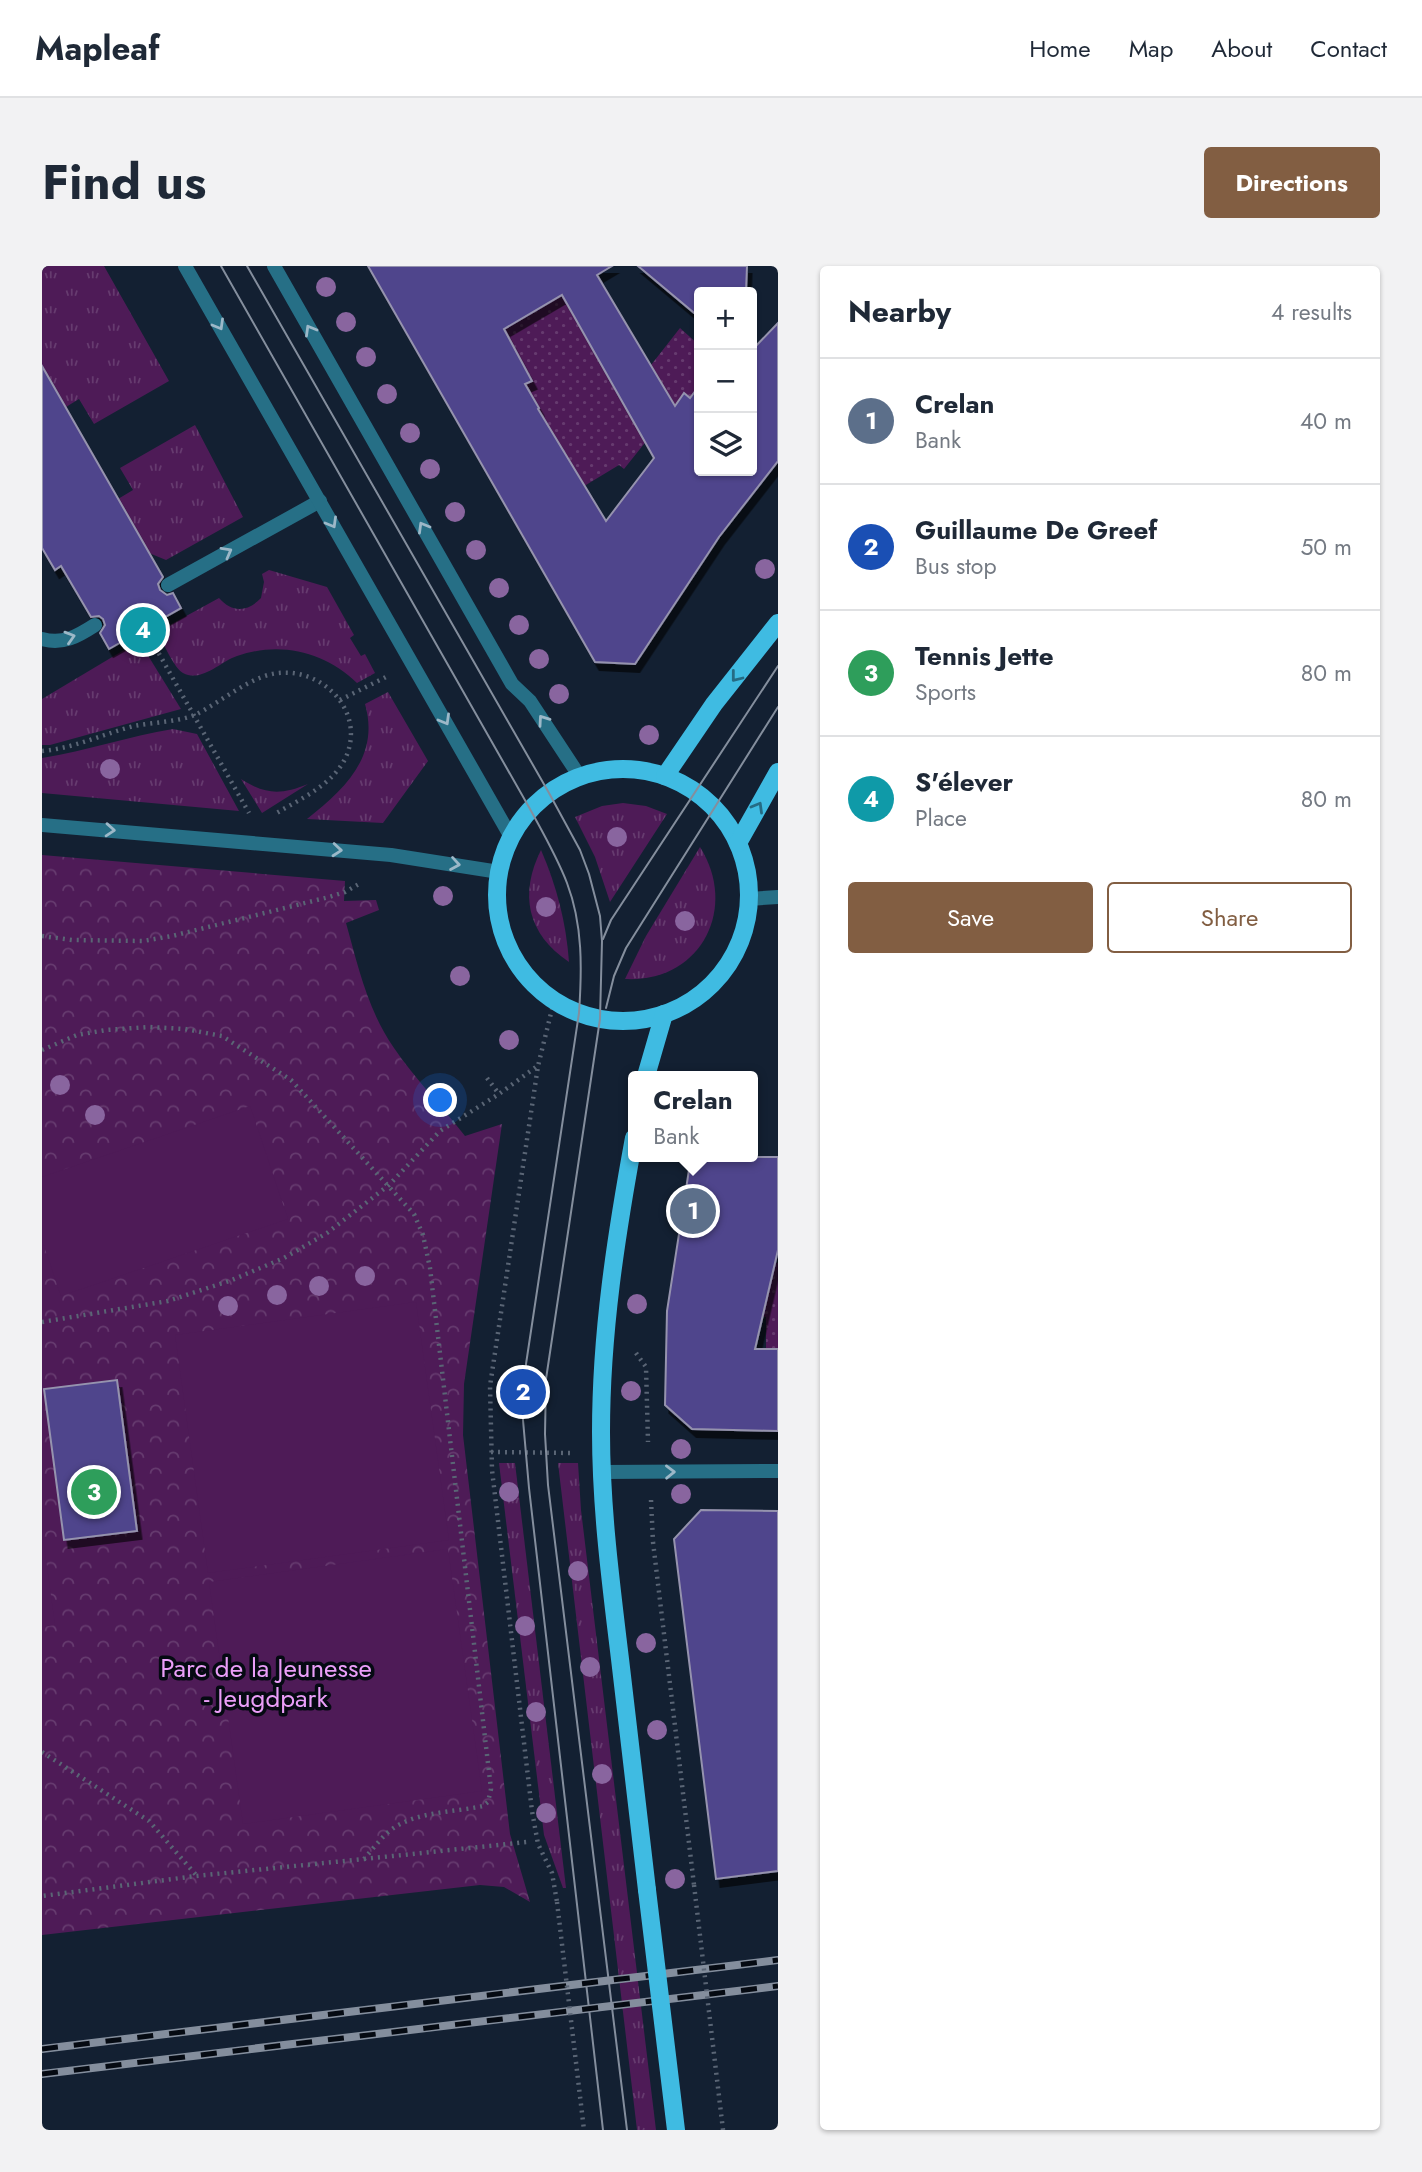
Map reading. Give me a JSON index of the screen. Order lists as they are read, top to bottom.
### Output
{
  "parks": ["Parc de la Jeunesse - Jeugdpark"],
  "page": {
    "header": "Mapleaf",
    "nav": [
      "Home",
      "Map",
      "About",
      "Contact"
    ],
    "title": "Find us",
    "buttons": [
      "Directions",
      ["Save", "Share"]
    ],
    "heading": ["Nearby", "4 results"],
    "map_buttons": ["+", "−"],
    "list": [
      {
        "mark": "1",
        "name": "Crelan",
        "note": "Bank",
        "value": "40 m"
      },
      {
        "mark": "2",
        "name": "Guillaume De Greef",
        "note": "Bus stop",
        "value": "50 m"
      },
      {
        "mark": "3",
        "name": "Tennis Jette",
        "note": "Sports",
        "value": "80 m"
      },
      {
        "mark": "4",
        "name": "S'élever",
        "note": "Place",
        "value": "80 m"
      }
    ],
    "pins": [
      "4",
      "1",
      "2",
      "3"
    ],
    "popup": ["Crelan", "Bank"]
  }
}
